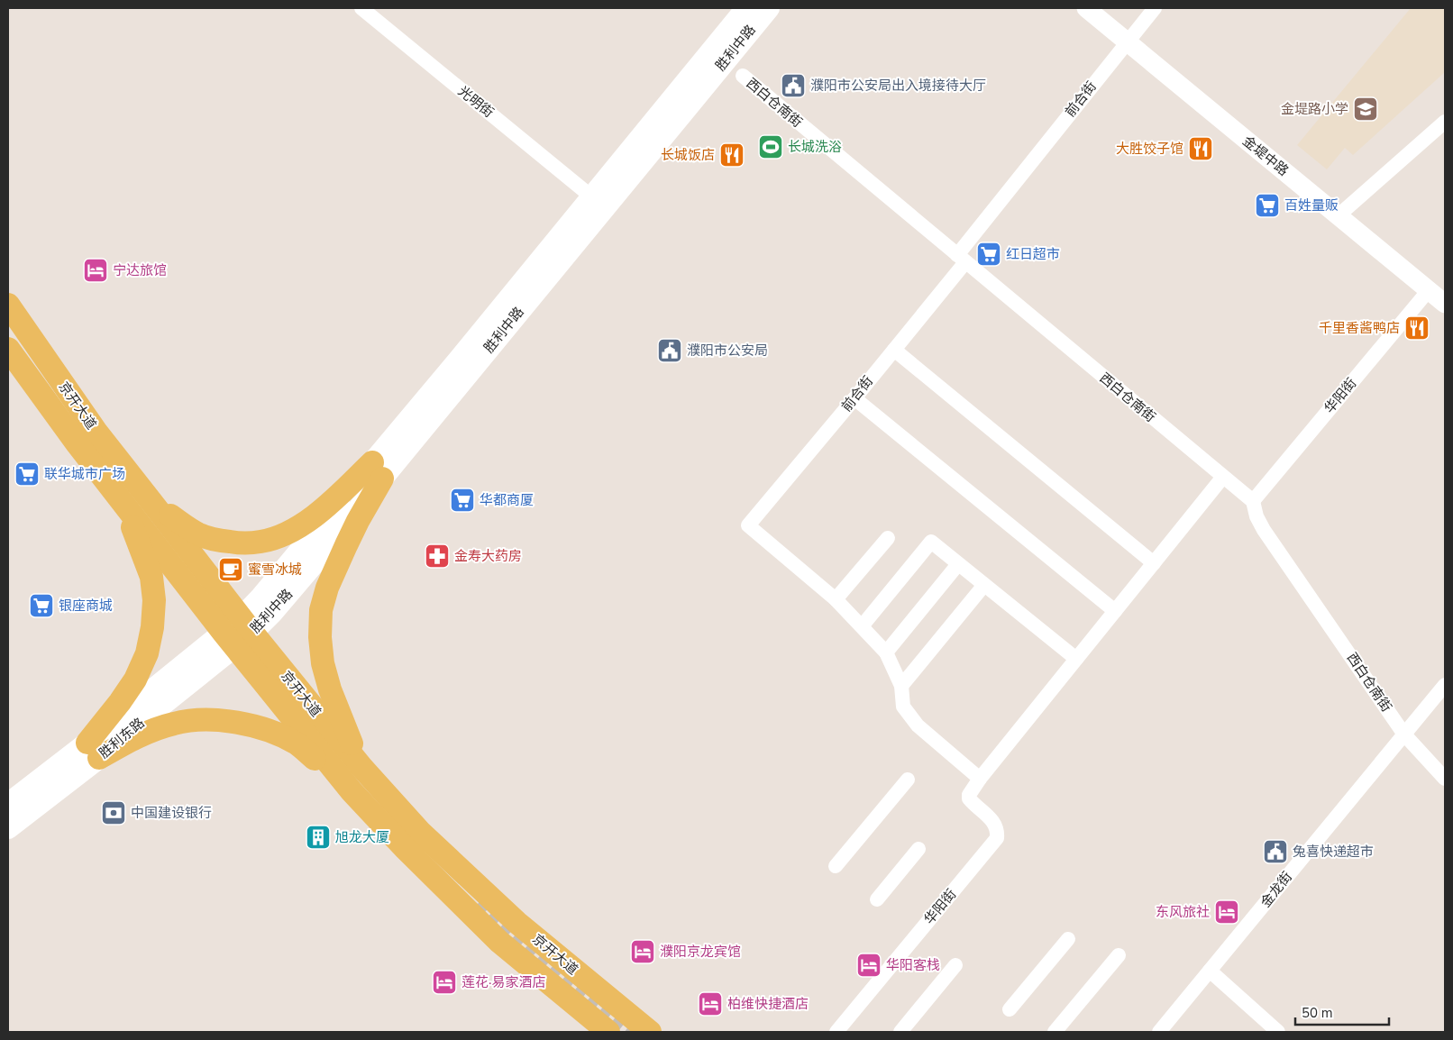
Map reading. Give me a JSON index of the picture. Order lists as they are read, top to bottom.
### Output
{
  "streets": {
    "main road": ["胜利中路", "京开大道", "胜利东路"],
    "street": [
      "前合街",
      "光明街",
      "西白仓南街",
      "金堤中路",
      "华阳街",
      "金龙街"
    ]
  },
  "crossings": [
    ["胜利中路", "光明街"],
    ["胜利中路", "京开大道"],
    ["胜利中路", "胜利东路"],
    ["前合街", "西白仓南街"],
    ["前合街", "金堤中路"],
    ["西白仓南街", "华阳街"],
    ["西白仓南街", "金龙街"],
    ["金堤中路", "华阳街"],
    ["京开大道", "胜利东路"]
  ],
  "places": {
    "public building": ["濮阳市公安局出入境接待大厅", "濮阳市公安局", "兔喜快递超市"],
    "school or university": ["金堤路小学"],
    "sports": ["长城洗浴"],
    "restaurant": ["大胜饺子馆", "长城饭店", "千里香酱鸭店"],
    "supermarket": [
      "百姓量贩",
      "红日超市",
      "联华城市广场",
      "华都商厦",
      "银座商城"
    ],
    "hotel": [
      "宁达旅馆",
      "东风旅社",
      "濮阳京龙宾馆",
      "华阳客栈",
      "莲花·易家酒店",
      "柏维快捷酒店"
    ],
    "pharmacy": ["金寿大药房"],
    "cafe": ["蜜雪冰城"],
    "bank": ["中国建设银行"],
    "building": ["旭龙大厦"]
  },
  "scale_bar": "50 m"
}
